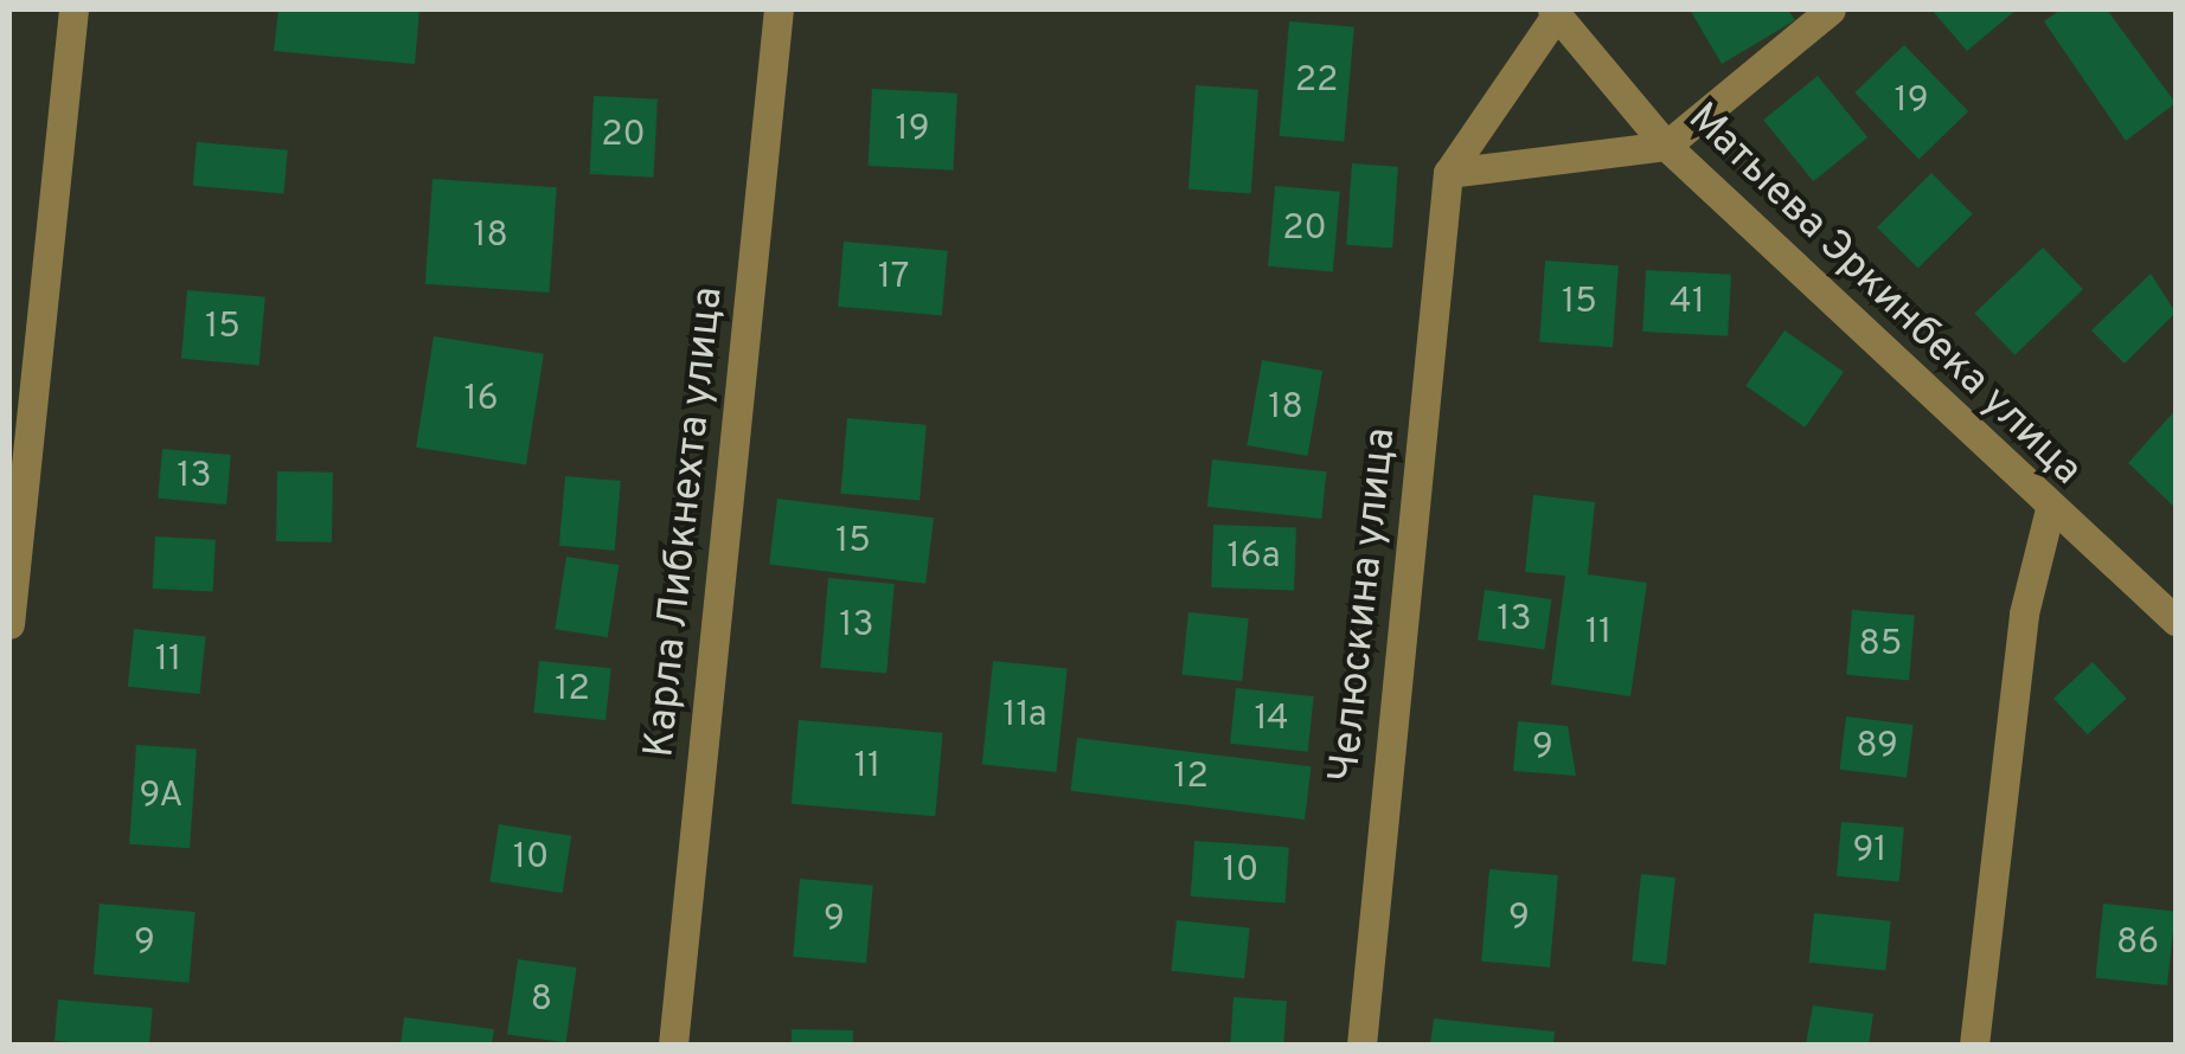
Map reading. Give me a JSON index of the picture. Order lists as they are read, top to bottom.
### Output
{
  "streets": {
    "street": ["Матыева Эркинбека улица", "Карла Либкнехта улица", "Челюскина улица"]
  },
  "crossings": [
    ["Матыева Эркинбека улица", "Челюскина улица"]
  ],
  "house_numbers": [
    "22",
    "19",
    "19",
    "20",
    "20",
    "18",
    "17",
    "15",
    "41",
    "15",
    "16",
    "18",
    "13",
    "15",
    "16a",
    "13",
    "13",
    "11",
    "85",
    "11",
    "12",
    "11a",
    "14",
    "89",
    "9",
    "11",
    "12",
    "9А",
    "91",
    "10",
    "10",
    "9",
    "9",
    "9",
    "86",
    "8"
  ]
}
